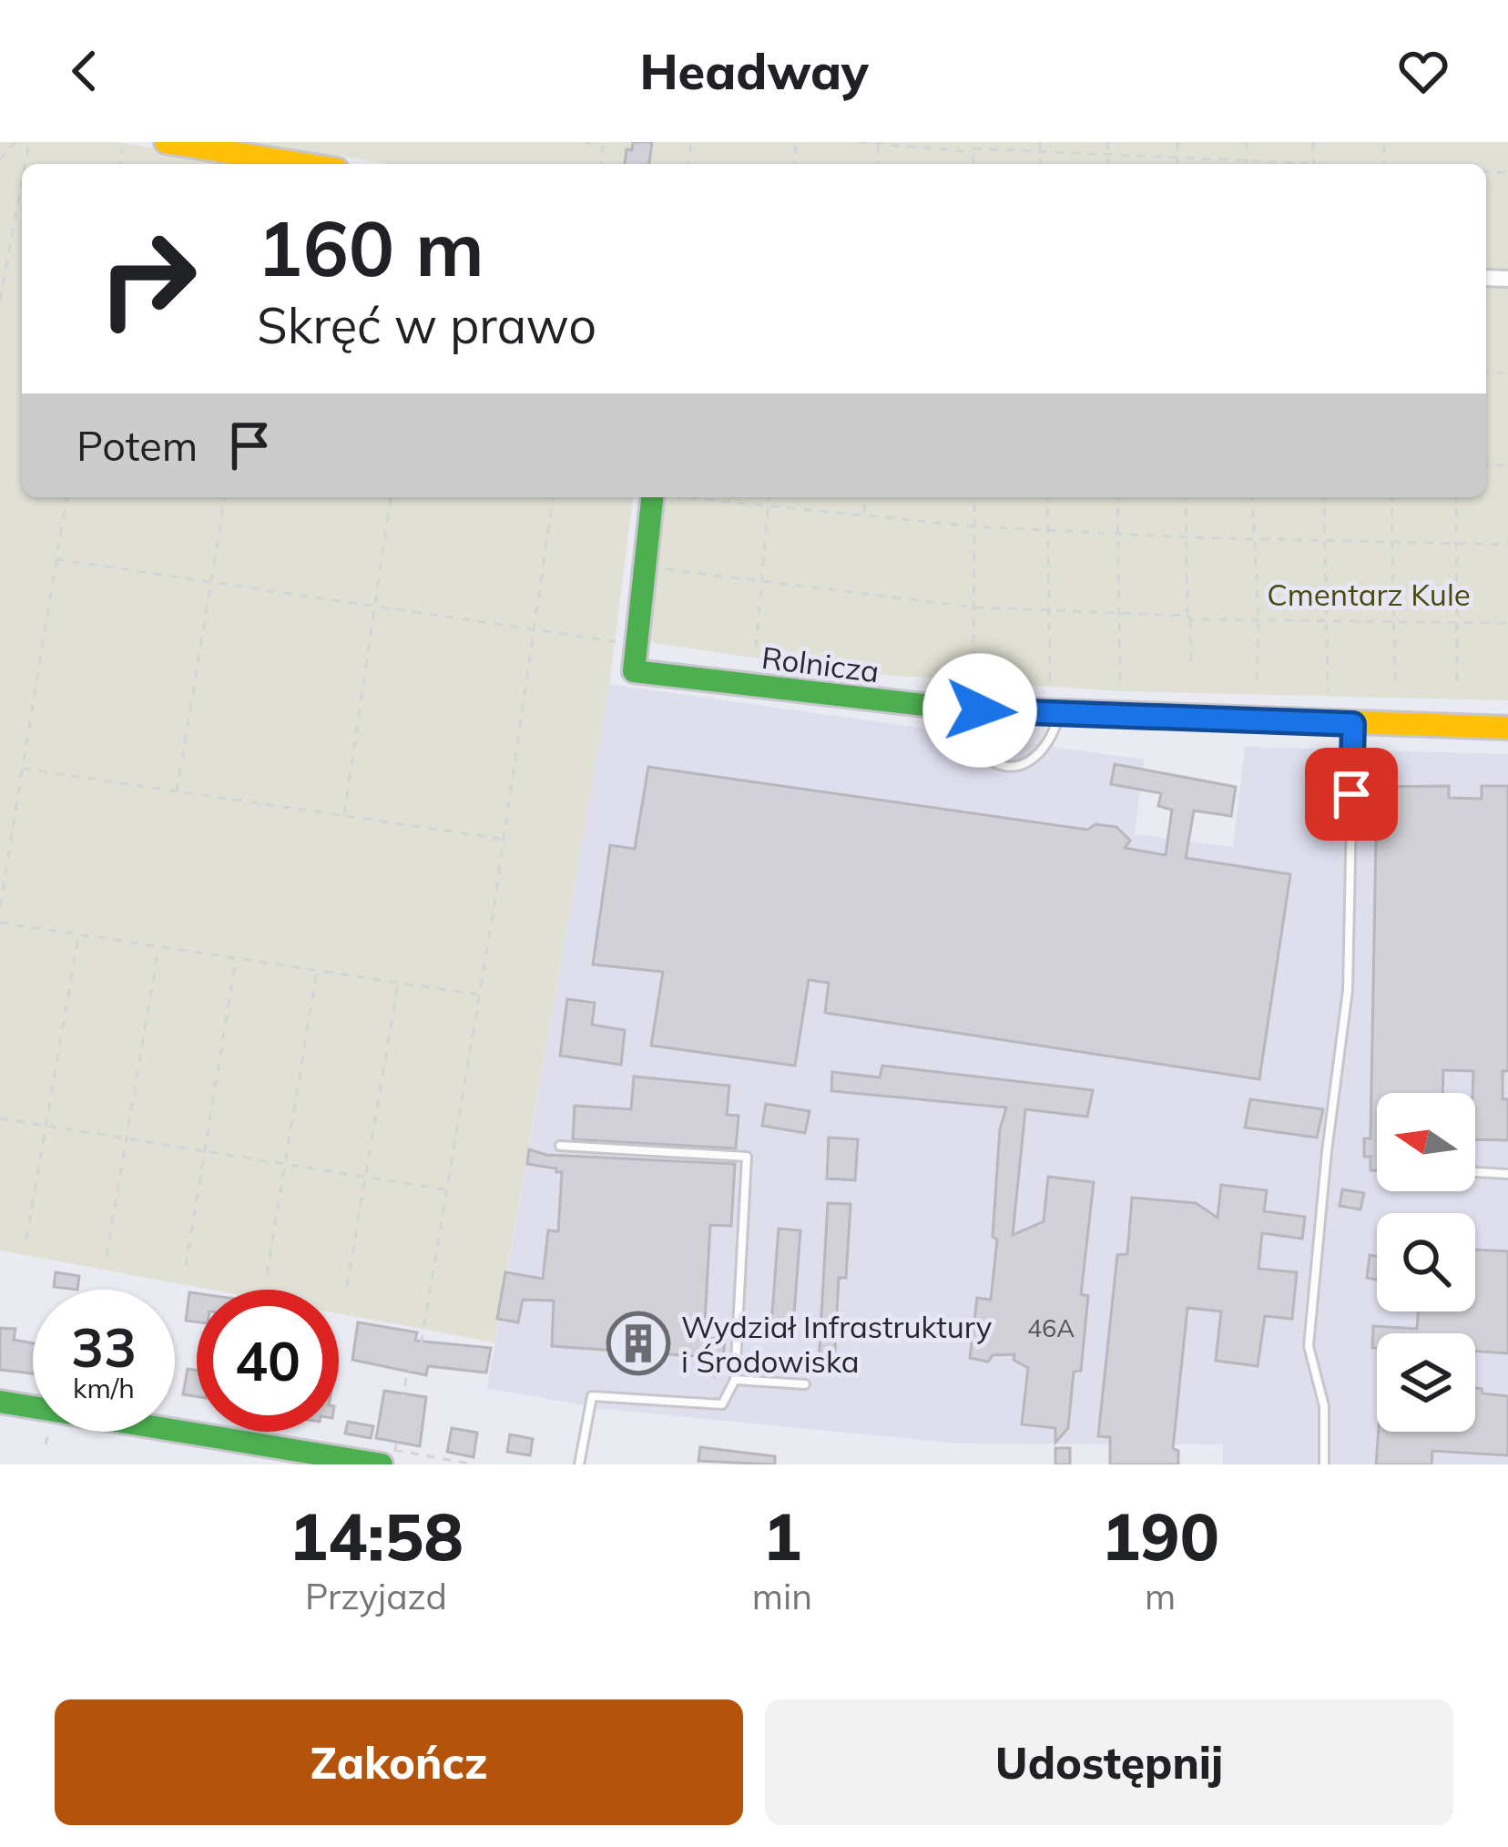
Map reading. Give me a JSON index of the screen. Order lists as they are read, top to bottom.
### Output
{
  "streets": {
    "street": ["Rolnicza"]
  },
  "parks": ["Cmentarz Kule"],
  "places": {
    "building": ["Wydział Infrastruktury i Środowiska"]
  },
  "house_numbers": ["46A"],
  "north": "left",
  "page": {
    "header": "Headway",
    "turn": ["160 m", "Skręć w prawo"],
    "then": "Potem",
    "speed": "33 km/h",
    "limit": "40",
    "eta": [
      "14:58",
      "Przyjazd",
      "1",
      "min",
      "190",
      "m"
    ],
    "buttons": ["Zakończ", "Udostępnij"]
  }
}
